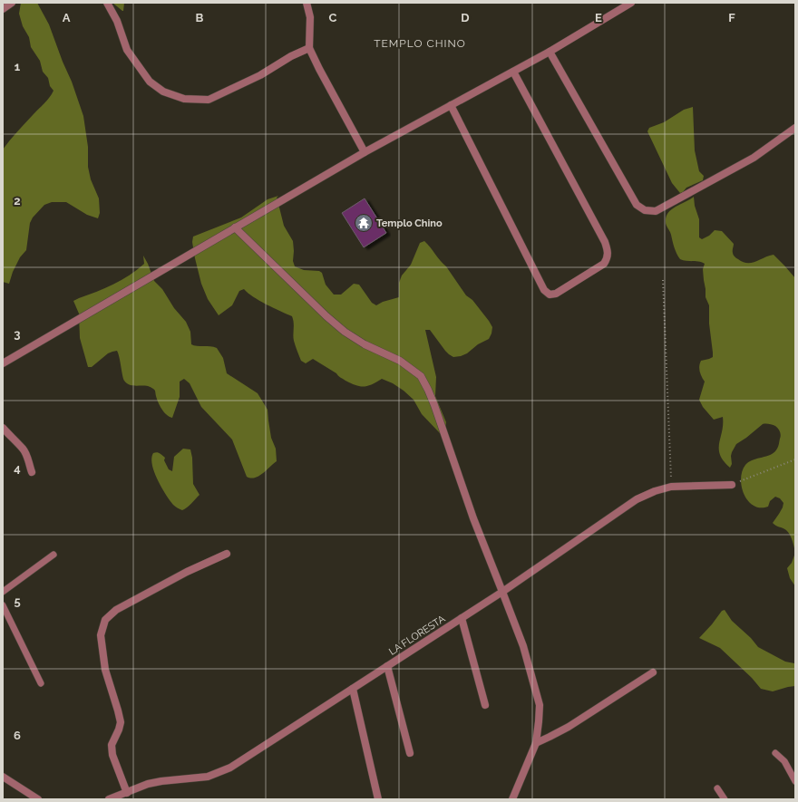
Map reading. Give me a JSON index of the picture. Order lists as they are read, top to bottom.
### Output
{
  "streets": {
    "street": ["LA FLORESTA"]
  },
  "districts": ["TEMPLO CHINO"],
  "places": {
    "temple": ["Templo Chino"]
  },
  "grid": {
    "columns": [
      "A",
      "B",
      "C",
      "D",
      "E",
      "F"
    ],
    "rows": [
      "1",
      "2",
      "3",
      "4",
      "5",
      "6"
    ]
  }
}
